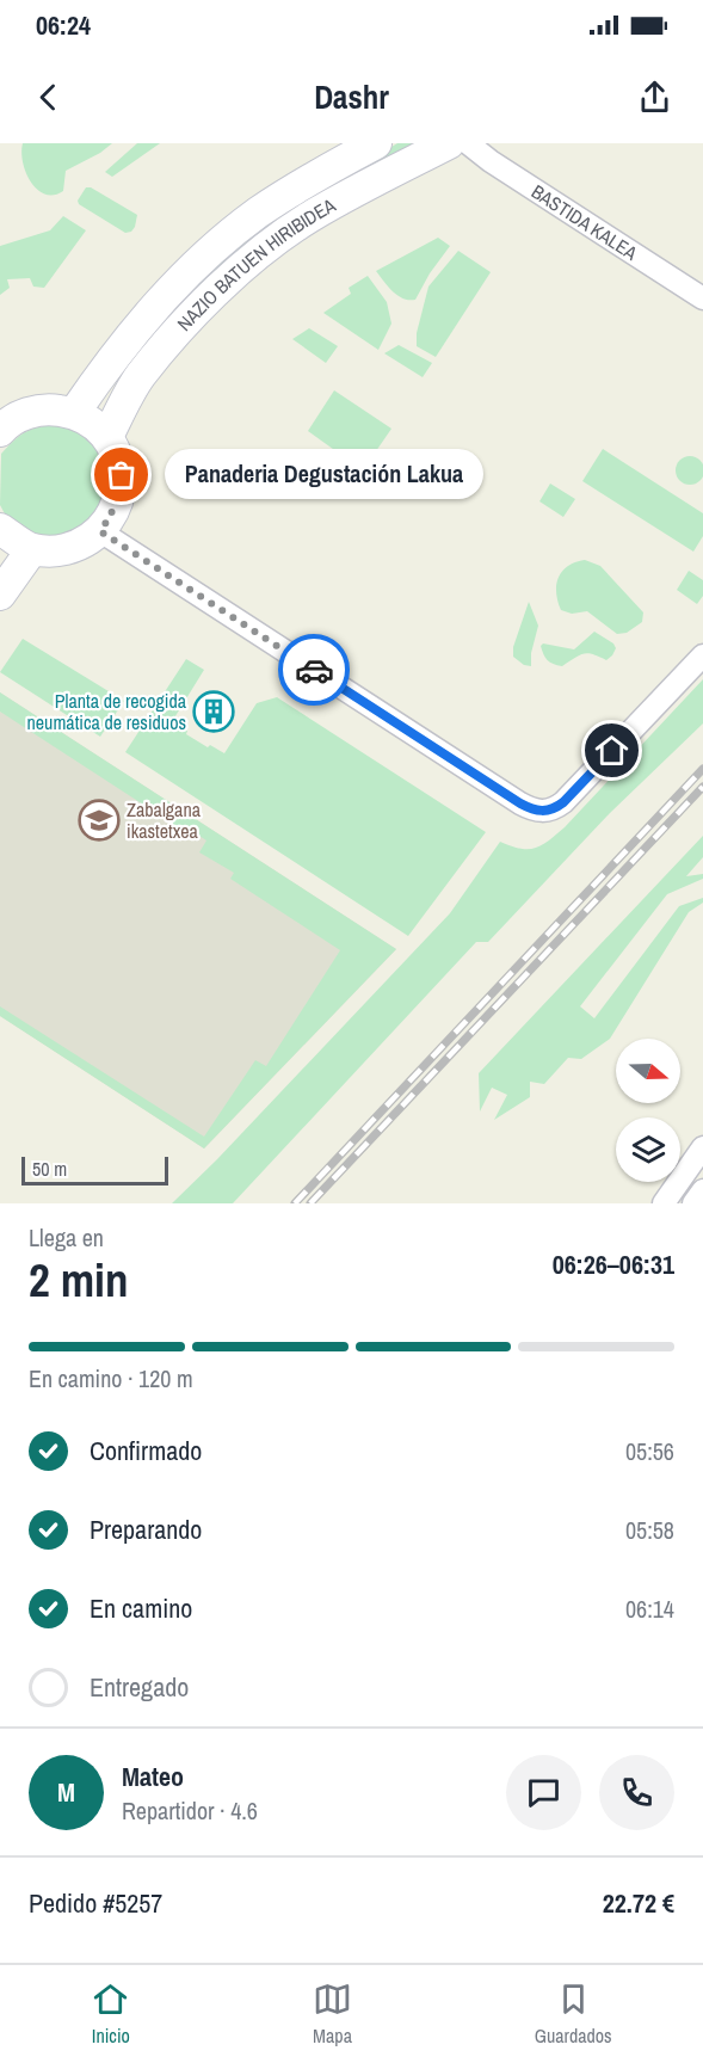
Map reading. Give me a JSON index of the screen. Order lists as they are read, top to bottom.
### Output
{
  "streets": {
    "main road": ["NAZIO BATUEN HIRIBIDEA"],
    "street": ["BASTIDA KALEA"]
  },
  "places": {
    "other": ["Panaderia Degustación Lakua"],
    "building": ["Planta de recogida neumática de residuos"],
    "school or university": ["Zabalgana ikastetxea"]
  },
  "scale_bar": "50 m",
  "north": "right",
  "page": {
    "status": "06:24",
    "header": "Dashr",
    "bubble": "Panaderia Degustación Lakua",
    "scale": "50 m",
    "heading": ["2 min", "Llega en", "06:26–06:31"],
    "panel": [
      "Mateo",
      "Repartidor · 4.6",
      "Pedido #5257",
      "22.72 €"
    ],
    "bar": "En camino · 120 m",
    "list": [
      ["Confirmado", "05:56"],
      ["Preparando", "05:58"],
      ["En camino", "06:14"],
      "Entregado"
    ],
    "round": "M",
    "tabs": ["Inicio", "Mapa", "Guardados"]
  }
}
